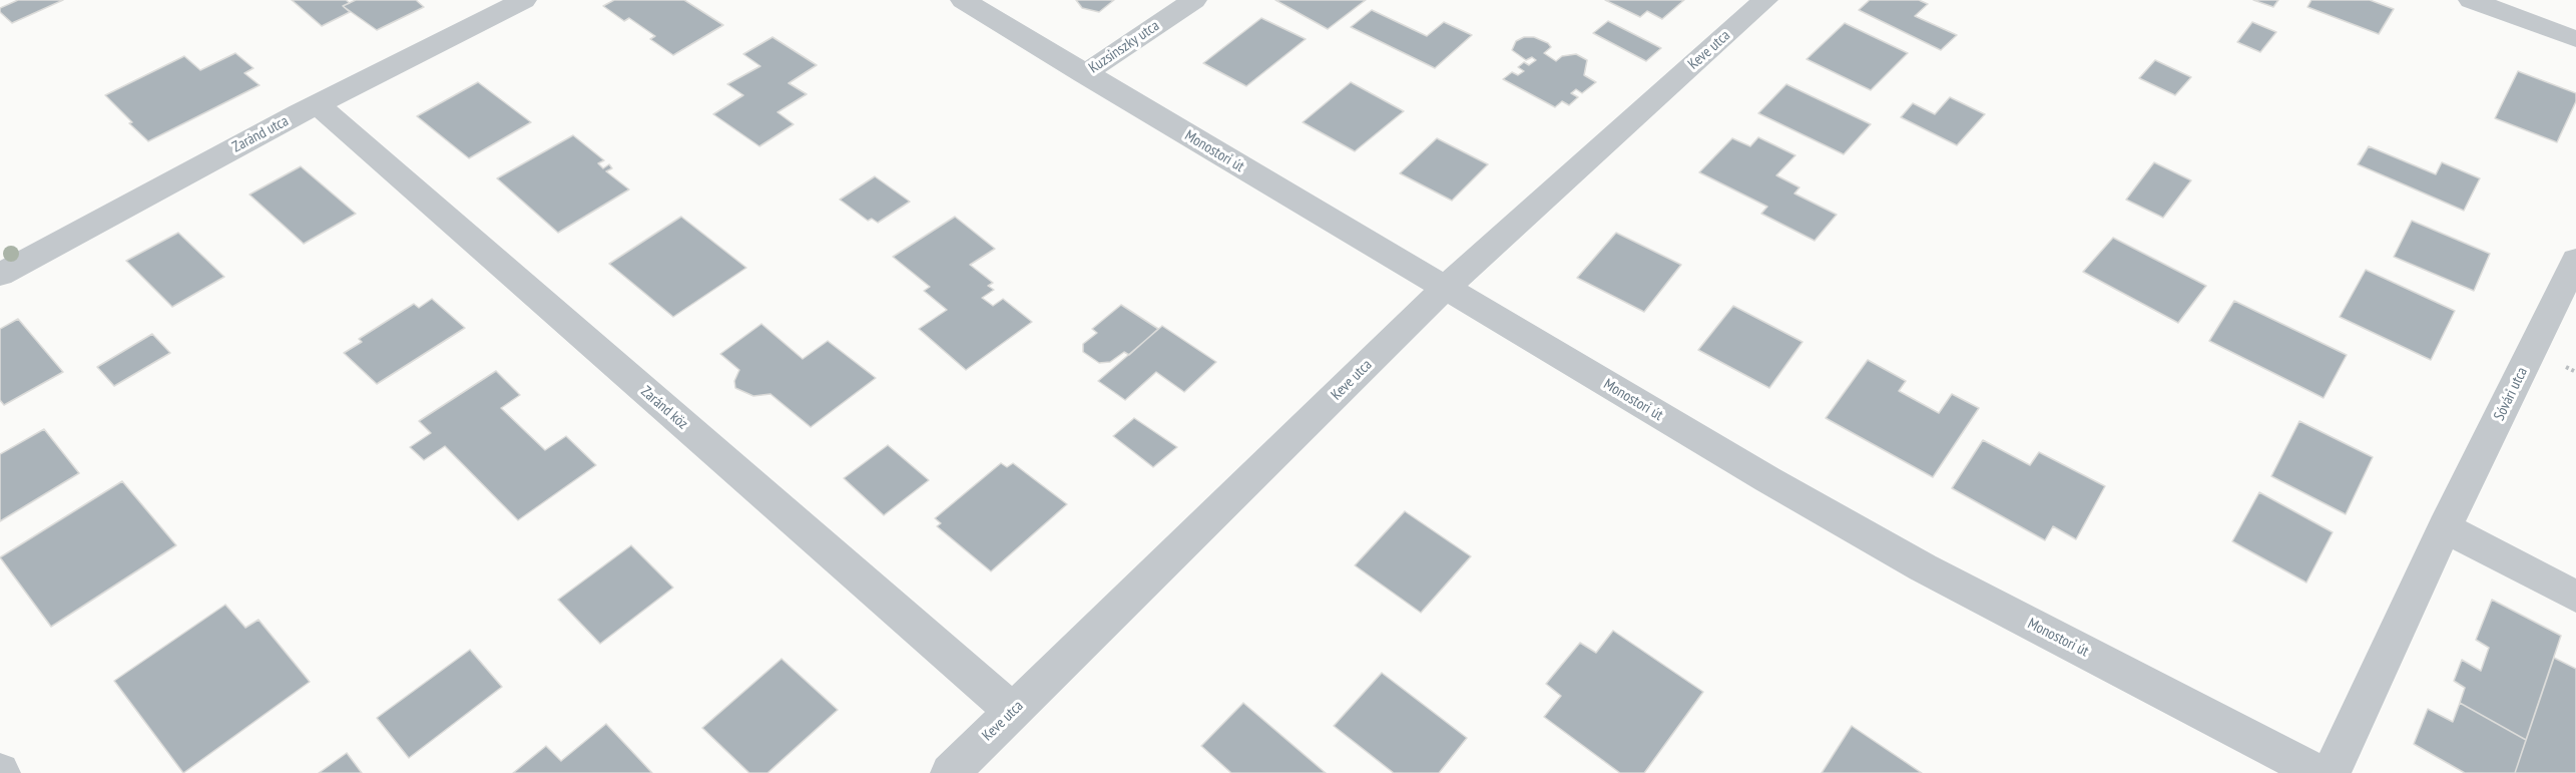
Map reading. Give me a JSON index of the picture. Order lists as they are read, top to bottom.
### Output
{
  "streets": {
    "street": [
      "Kuzsinszky utca",
      "Keve utca",
      "Zaránd utca",
      "Monostori út",
      "Sóvári utca",
      "Zaránd köz"
    ]
  },
  "crossings": [
    ["Kuzsinszky utca", "Monostori út"],
    ["Keve utca", "Monostori út"],
    ["Keve utca", "Zaránd köz"],
    ["Zaránd utca", "Zaránd köz"]
  ]
}
